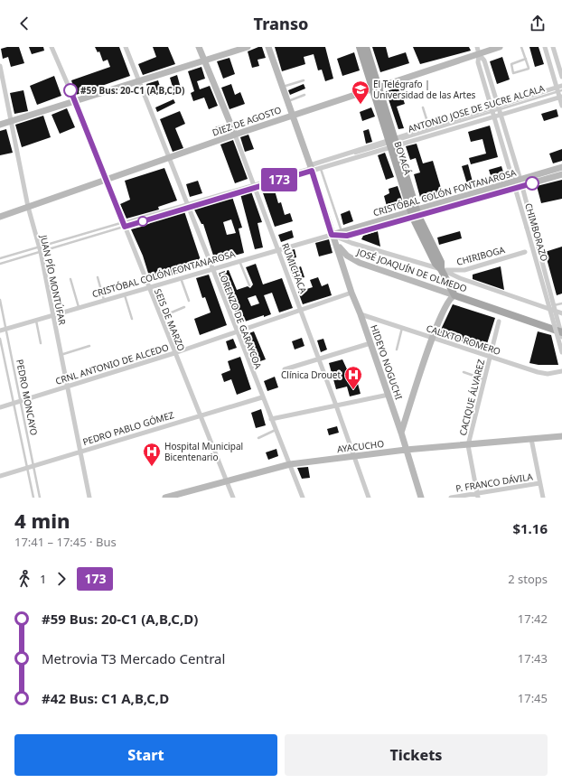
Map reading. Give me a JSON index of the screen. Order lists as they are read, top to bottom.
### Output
{
  "streets": {
    "main road": ["BOYACÁ", "JOSÉ JOAQUÍN DE OLMEDO"],
    "street": [
      "ANTONIO JOSE DE SUCRE ALCALA",
      "DIEZ DE AGOSTO",
      "CRISTÓBAL COLÓN FONTANAROSA",
      "CHIMBORAZO",
      "CHIRIBOGA",
      "RUMICHACA",
      "JUAN PÍO MONTÚFAR",
      "SEIS DE MARZO",
      "LORENZO DE GARAYCOA",
      "CALIXTO ROMERO",
      "HIDEYO NOGUCHI",
      "CRNL ANTONIO DE ALCEDO",
      "CACIQUE ÁLVAREZ",
      "PEDRO PABLO GÓMEZ",
      "AYACUCHO",
      "P. FRANCO DÁVILA"
    ],
    "lane": ["PEDRO MONCAYO"]
  },
  "crossings": [
    ["ANTONIO JOSE DE SUCRE ALCALA", "BOYACÁ"],
    ["ANTONIO JOSE DE SUCRE ALCALA", "CHIMBORAZO"],
    ["ANTONIO JOSE DE SUCRE ALCALA", "RUMICHACA"],
    ["ANTONIO JOSE DE SUCRE ALCALA", "JUAN PÍO MONTÚFAR"],
    ["ANTONIO JOSE DE SUCRE ALCALA", "SEIS DE MARZO"],
    ["ANTONIO JOSE DE SUCRE ALCALA", "LORENZO DE GARAYCOA"],
    ["DIEZ DE AGOSTO", "BOYACÁ"],
    ["DIEZ DE AGOSTO", "CHIMBORAZO"],
    ["DIEZ DE AGOSTO", "RUMICHACA"],
    ["DIEZ DE AGOSTO", "JUAN PÍO MONTÚFAR"],
    ["DIEZ DE AGOSTO", "SEIS DE MARZO"],
    ["DIEZ DE AGOSTO", "LORENZO DE GARAYCOA"],
    ["BOYACÁ", "CRISTÓBAL COLÓN FONTANAROSA"],
    ["BOYACÁ", "CHIRIBOGA"],
    ["BOYACÁ", "JOSÉ JOAQUÍN DE OLMEDO"],
    ["CRISTÓBAL COLÓN FONTANAROSA", "CHIMBORAZO"],
    ["CRISTÓBAL COLÓN FONTANAROSA", "RUMICHACA"],
    ["CRISTÓBAL COLÓN FONTANAROSA", "JOSÉ JOAQUÍN DE OLMEDO"],
    ["CRISTÓBAL COLÓN FONTANAROSA", "JUAN PÍO MONTÚFAR"],
    ["CRISTÓBAL COLÓN FONTANAROSA", "SEIS DE MARZO"],
    ["CRISTÓBAL COLÓN FONTANAROSA", "LORENZO DE GARAYCOA"],
    ["CRISTÓBAL COLÓN FONTANAROSA", "HIDEYO NOGUCHI"],
    ["CRISTÓBAL COLÓN FONTANAROSA", "PEDRO MONCAYO"],
    ["CHIMBORAZO", "JOSÉ JOAQUÍN DE OLMEDO"],
    ["CHIRIBOGA", "JOSÉ JOAQUÍN DE OLMEDO"],
    ["RUMICHACA", "CRNL ANTONIO DE ALCEDO"],
    ["RUMICHACA", "AYACUCHO"],
    ["JOSÉ JOAQUÍN DE OLMEDO", "HIDEYO NOGUCHI"],
    ["JUAN PÍO MONTÚFAR", "CRNL ANTONIO DE ALCEDO"],
    ["JUAN PÍO MONTÚFAR", "PEDRO PABLO GÓMEZ"],
    ["SEIS DE MARZO", "CRNL ANTONIO DE ALCEDO"],
    ["SEIS DE MARZO", "PEDRO PABLO GÓMEZ"],
    ["SEIS DE MARZO", "AYACUCHO"],
    ["LORENZO DE GARAYCOA", "CRNL ANTONIO DE ALCEDO"],
    ["LORENZO DE GARAYCOA", "PEDRO PABLO GÓMEZ"],
    ["LORENZO DE GARAYCOA", "AYACUCHO"],
    ["CALIXTO ROMERO", "HIDEYO NOGUCHI"],
    ["CALIXTO ROMERO", "CACIQUE ÁLVAREZ"],
    ["HIDEYO NOGUCHI", "CRNL ANTONIO DE ALCEDO"],
    ["HIDEYO NOGUCHI", "AYACUCHO"],
    ["CRNL ANTONIO DE ALCEDO", "PEDRO MONCAYO"],
    ["PEDRO MONCAYO", "PEDRO PABLO GÓMEZ"],
    ["CACIQUE ÁLVAREZ", "AYACUCHO"],
    ["CACIQUE ÁLVAREZ", "P. FRANCO DÁVILA"]
  ],
  "places": {
    "other": ["#59 Bus: 20-C1 (A,B,C,D)"],
    "school or university": ["El Telégrafo | Universidad de las Artes"],
    "hospital": ["Clínica Drouet", "Hospital Municipal Bicentenario"]
  },
  "lines": ["bus line 173"],
  "page": {
    "header": "Transo",
    "on_map": "173",
    "heading": ["4 min", "17:41 – 17:45 · Bus", "$1.16"],
    "legs": ["1", "173", "2 stops"],
    "list": [
      {
        "name": "#59 Bus: 20-C1 (A,B,C,D)",
        "value": "17:42"
      },
      {
        "name": "Metrovia T3 Mercado Central",
        "value": "17:43"
      },
      {
        "name": "#42 Bus: C1 A,B,C,D",
        "value": "17:45"
      }
    ],
    "buttons": ["Start", "Tickets"]
  }
}
